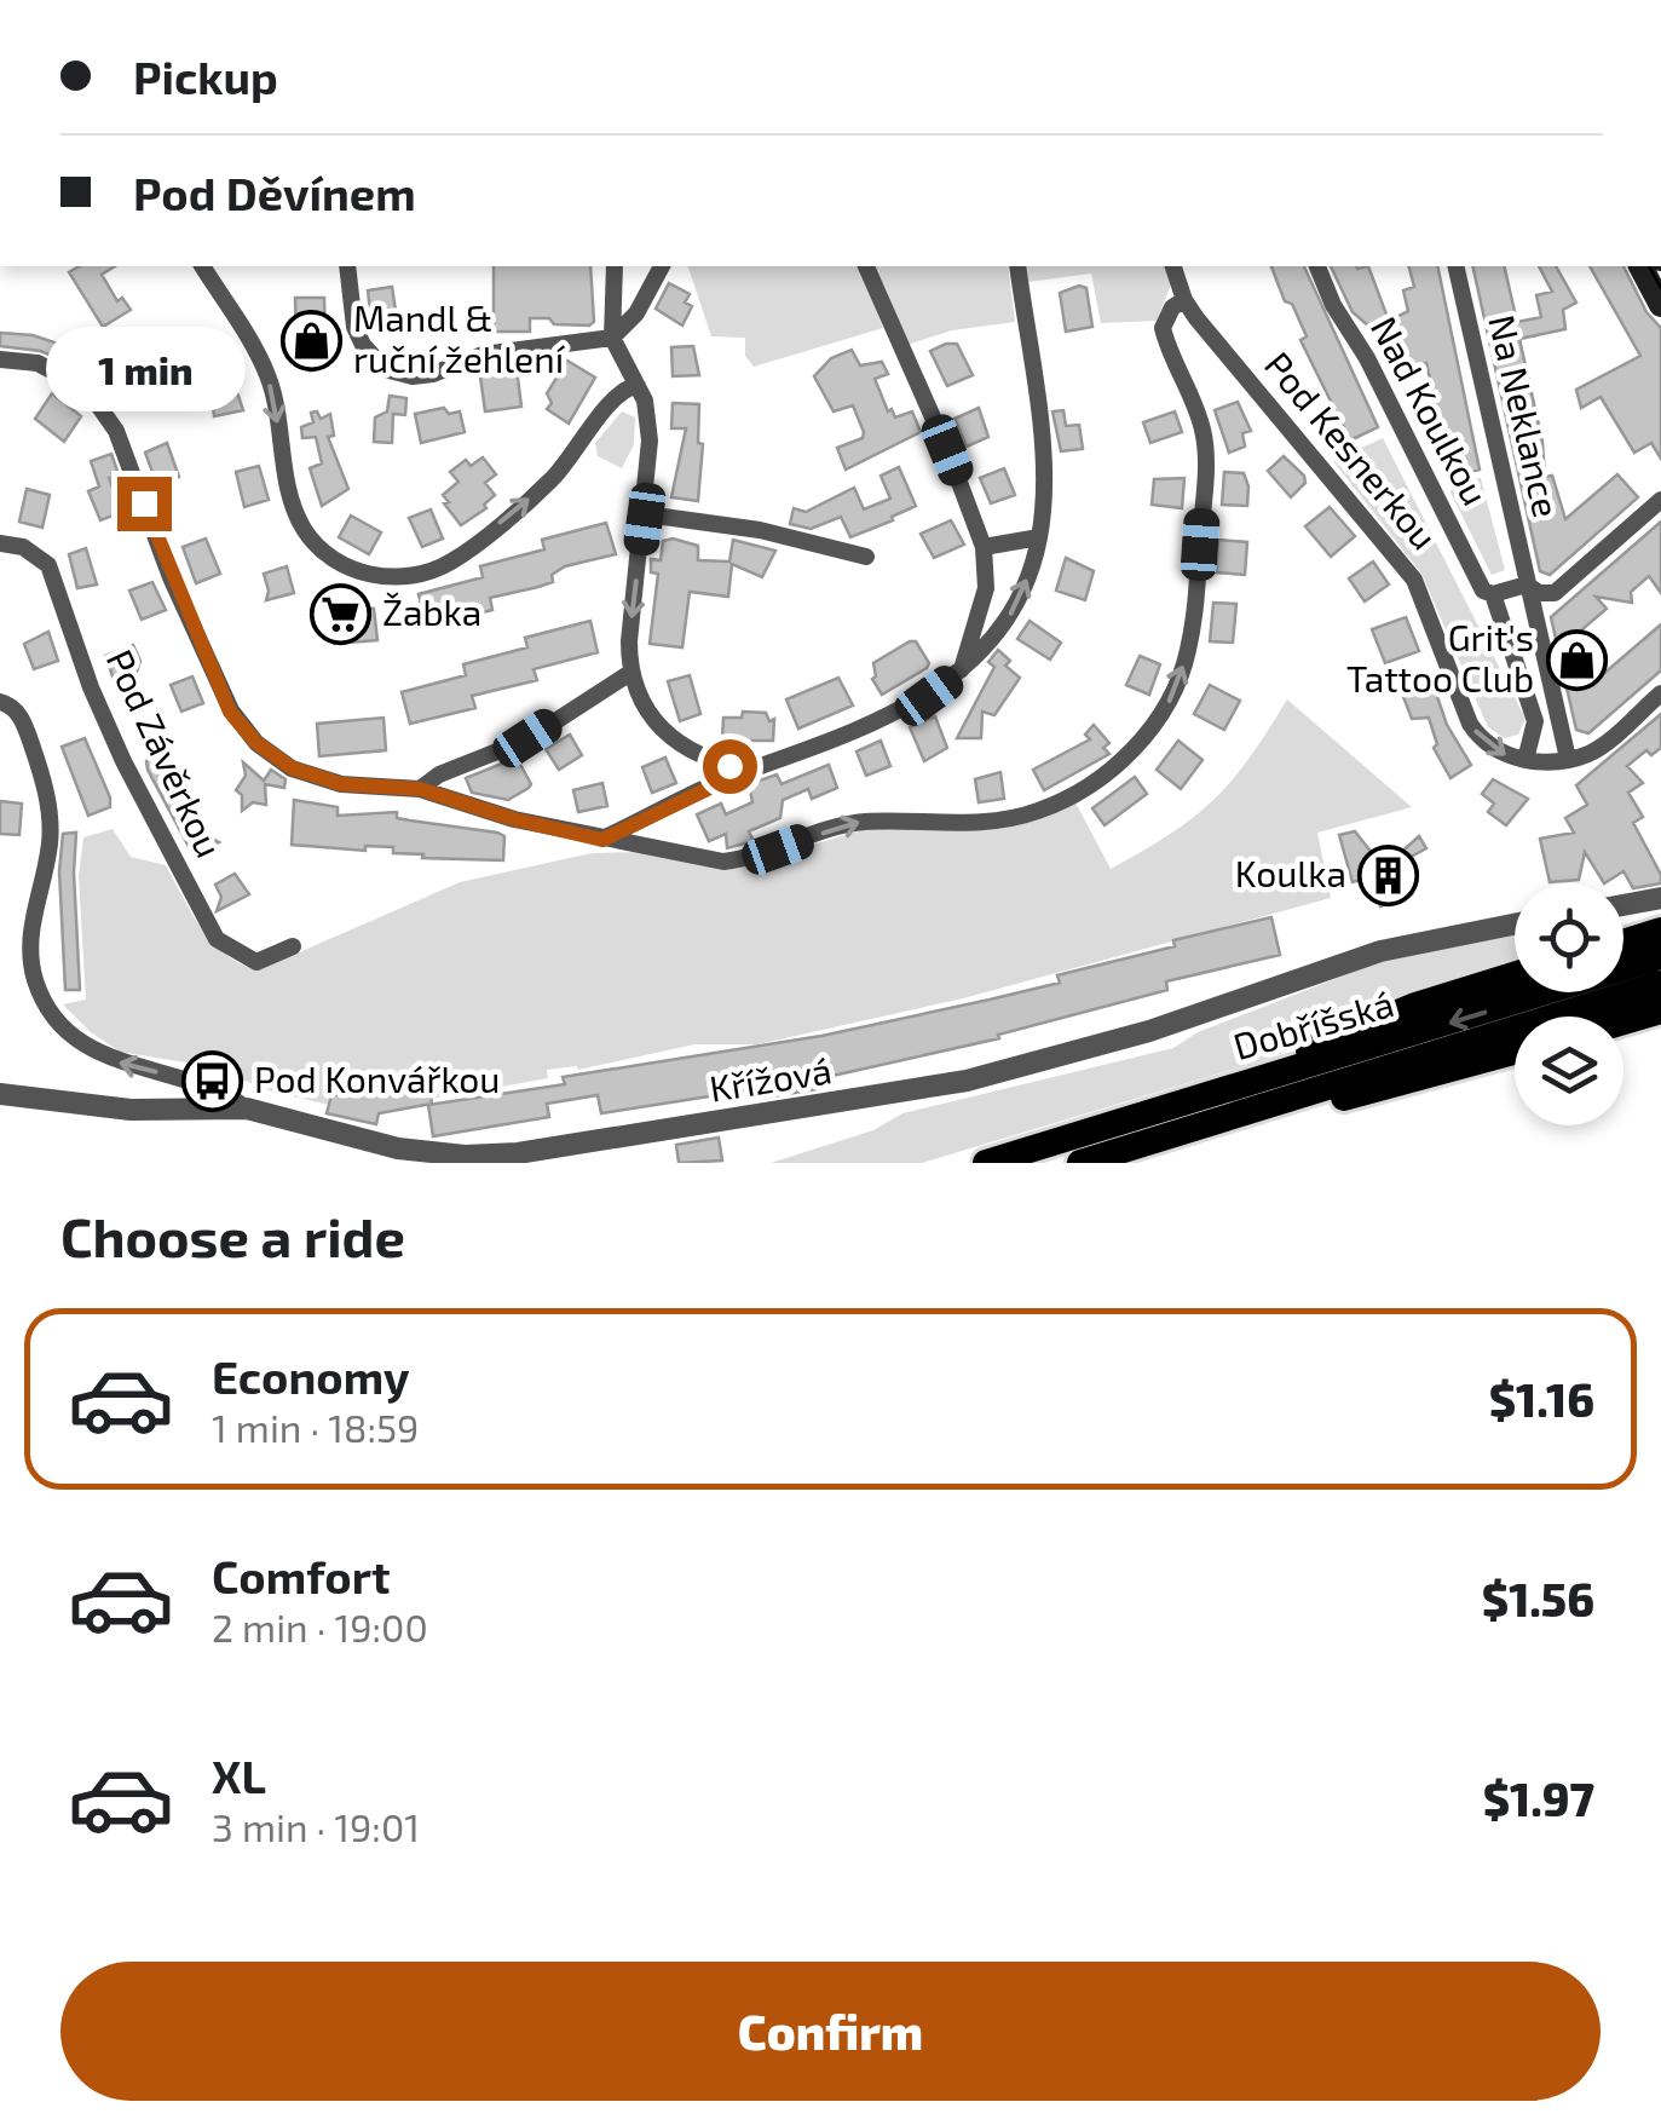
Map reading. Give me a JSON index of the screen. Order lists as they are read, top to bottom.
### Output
{
  "streets": {
    "highway": ["Dobříšská"],
    "street": [
      "Nad Koulkou",
      "Na Neklance",
      "Pod Kesnerkou",
      "Pod Závěrkou",
      "Křížová"
    ]
  },
  "one_way": ["Pod Kesnerkou"],
  "places": {
    "shop": ["Mandl & ruční žehlení", "Grit's Tattoo Club"],
    "supermarket": ["Žabka"],
    "building": ["Koulka"],
    "bus stop": ["Pod Konvářkou"]
  },
  "page": {
    "banner": ["Pickup", "Pod Děvínem"],
    "bubble": "1 min",
    "heading": "Choose a ride",
    "list": [
      {
        "name": "Economy",
        "note": "1 min · 18:59",
        "value": "$1.16"
      },
      {
        "name": "Comfort",
        "note": "2 min · 19:00",
        "value": "$1.56"
      },
      {
        "name": "XL",
        "note": "3 min · 19:01",
        "value": "$1.97"
      }
    ],
    "buttons": "Confirm"
  }
}
